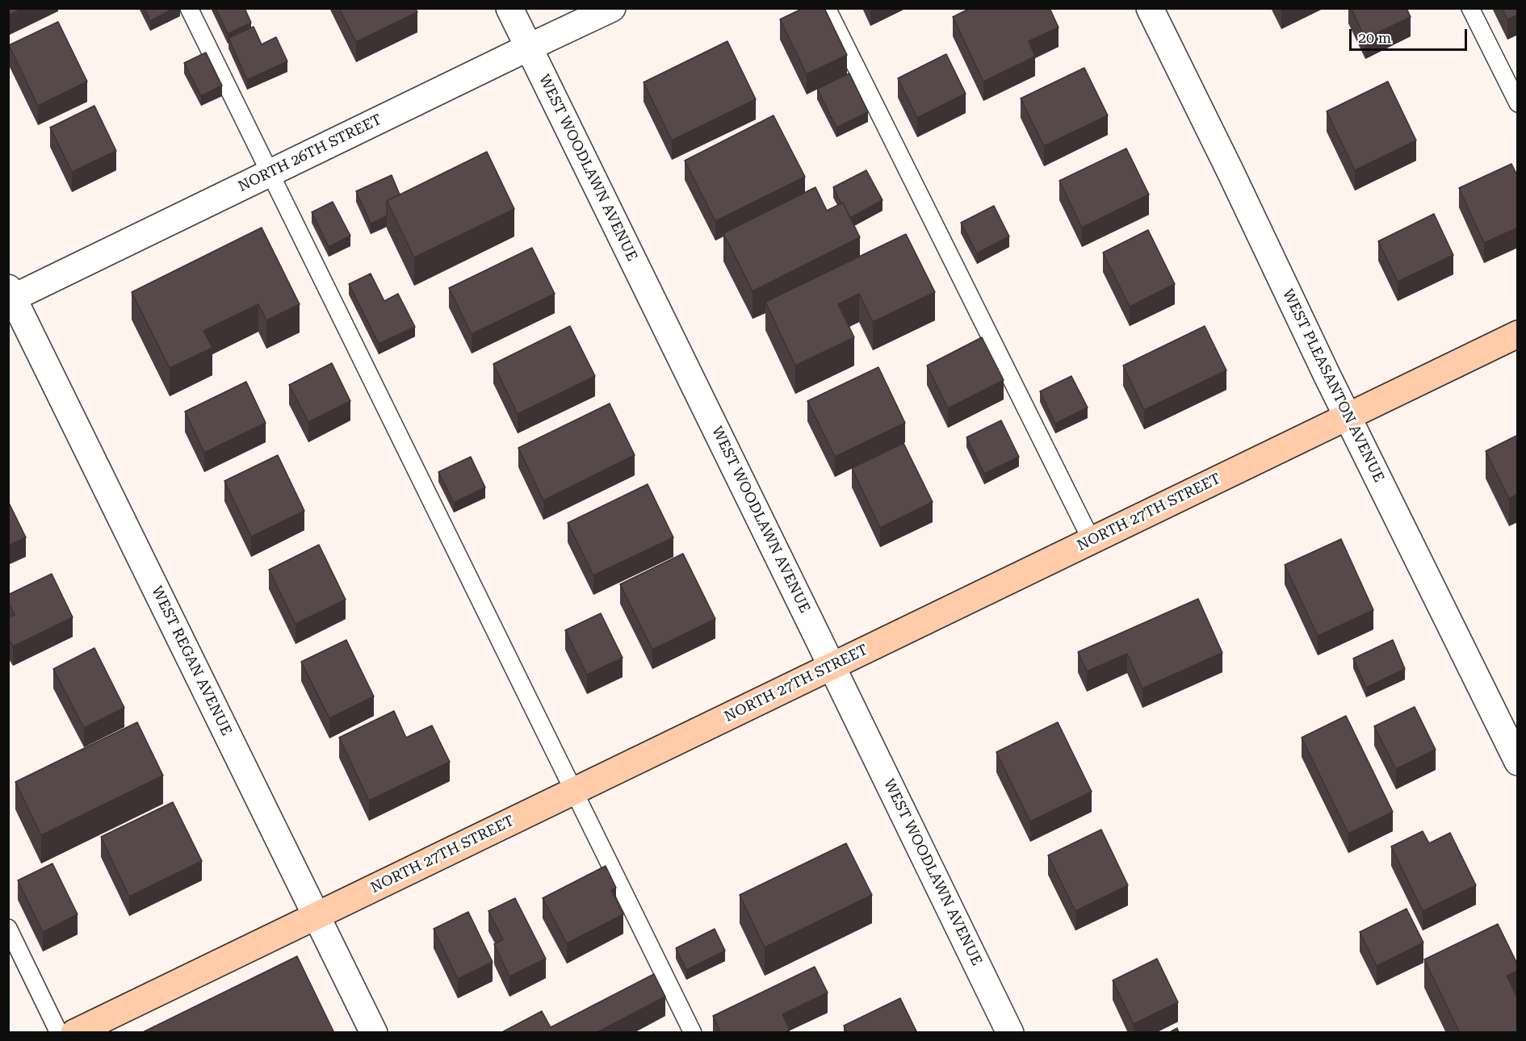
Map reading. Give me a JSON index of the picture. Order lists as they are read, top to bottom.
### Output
{
  "streets": {
    "street": [
      "NORTH 26TH STREET",
      "WEST WOODLAWN AVENUE",
      "WEST PLEASANTON AVENUE",
      "NORTH 27TH STREET",
      "WEST REGAN AVENUE"
    ]
  },
  "crossings": [
    ["NORTH 26TH STREET", "WEST WOODLAWN AVENUE"],
    ["NORTH 26TH STREET", "WEST REGAN AVENUE"],
    ["WEST WOODLAWN AVENUE", "NORTH 27TH STREET"],
    ["WEST PLEASANTON AVENUE", "NORTH 27TH STREET"],
    ["NORTH 27TH STREET", "WEST REGAN AVENUE"]
  ],
  "scale_bar": "20 m"
}
